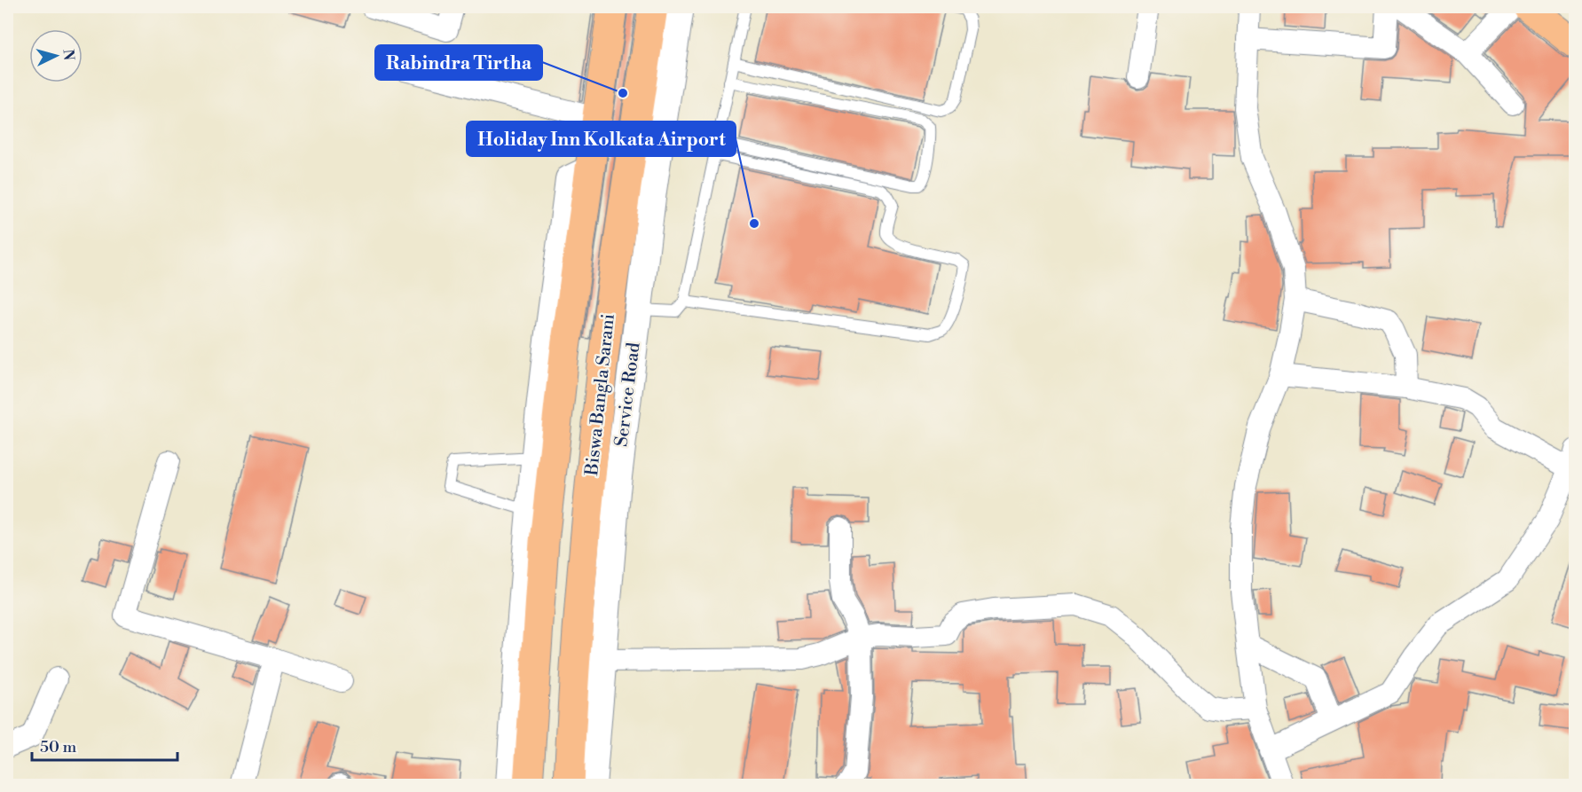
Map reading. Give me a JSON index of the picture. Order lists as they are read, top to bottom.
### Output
{
  "streets": {
    "main road": ["Biswa Bangla Sarani"],
    "street": ["Service Road"]
  },
  "places": ["Rabindra Tirtha", "Holiday Inn Kolkata Airport"],
  "scale_bar": "50 m",
  "north": "right"
}
